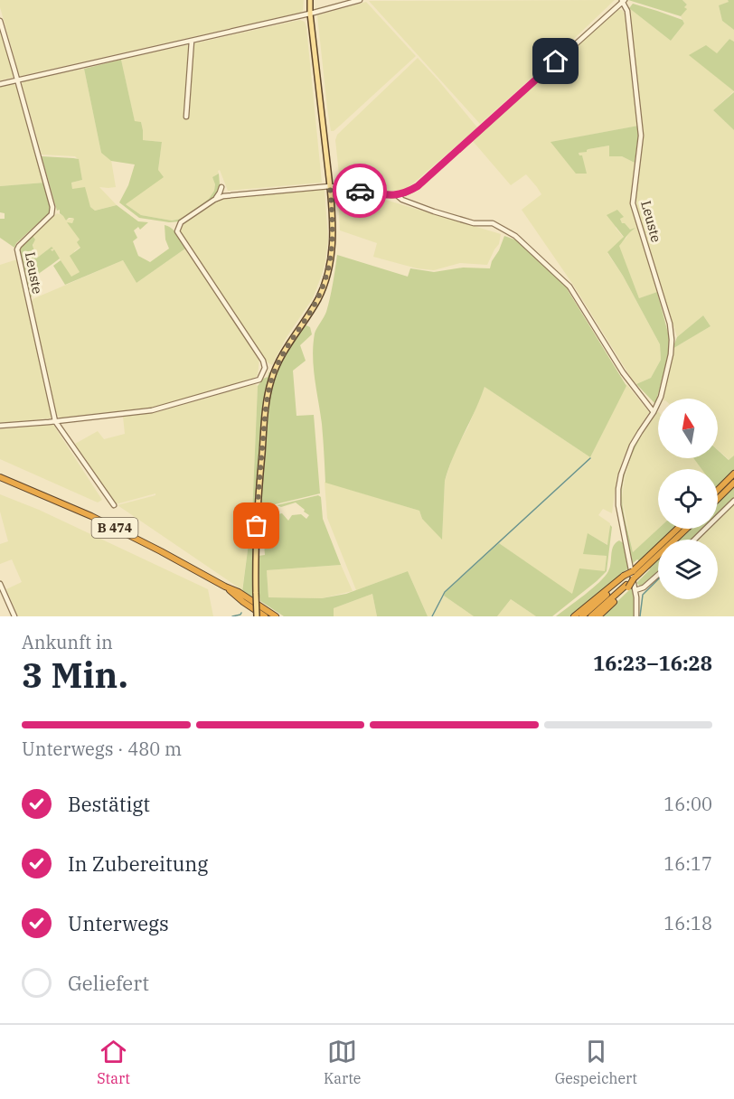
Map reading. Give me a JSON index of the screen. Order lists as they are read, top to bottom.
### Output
{
  "streets": {
    "highway": ["B 474"],
    "street": ["Leuste"]
  },
  "north": "top",
  "page": {
    "heading": ["3 Min.", "Ankunft in", "16:23–16:28"],
    "bar": "Unterwegs · 480 m",
    "list": [
      ["Bestätigt", "16:00"],
      ["In Zubereitung", "16:17"],
      ["Unterwegs", "16:18"],
      "Geliefert"
    ],
    "tabs": ["Start", "Karte", "Gespeichert"]
  }
}
